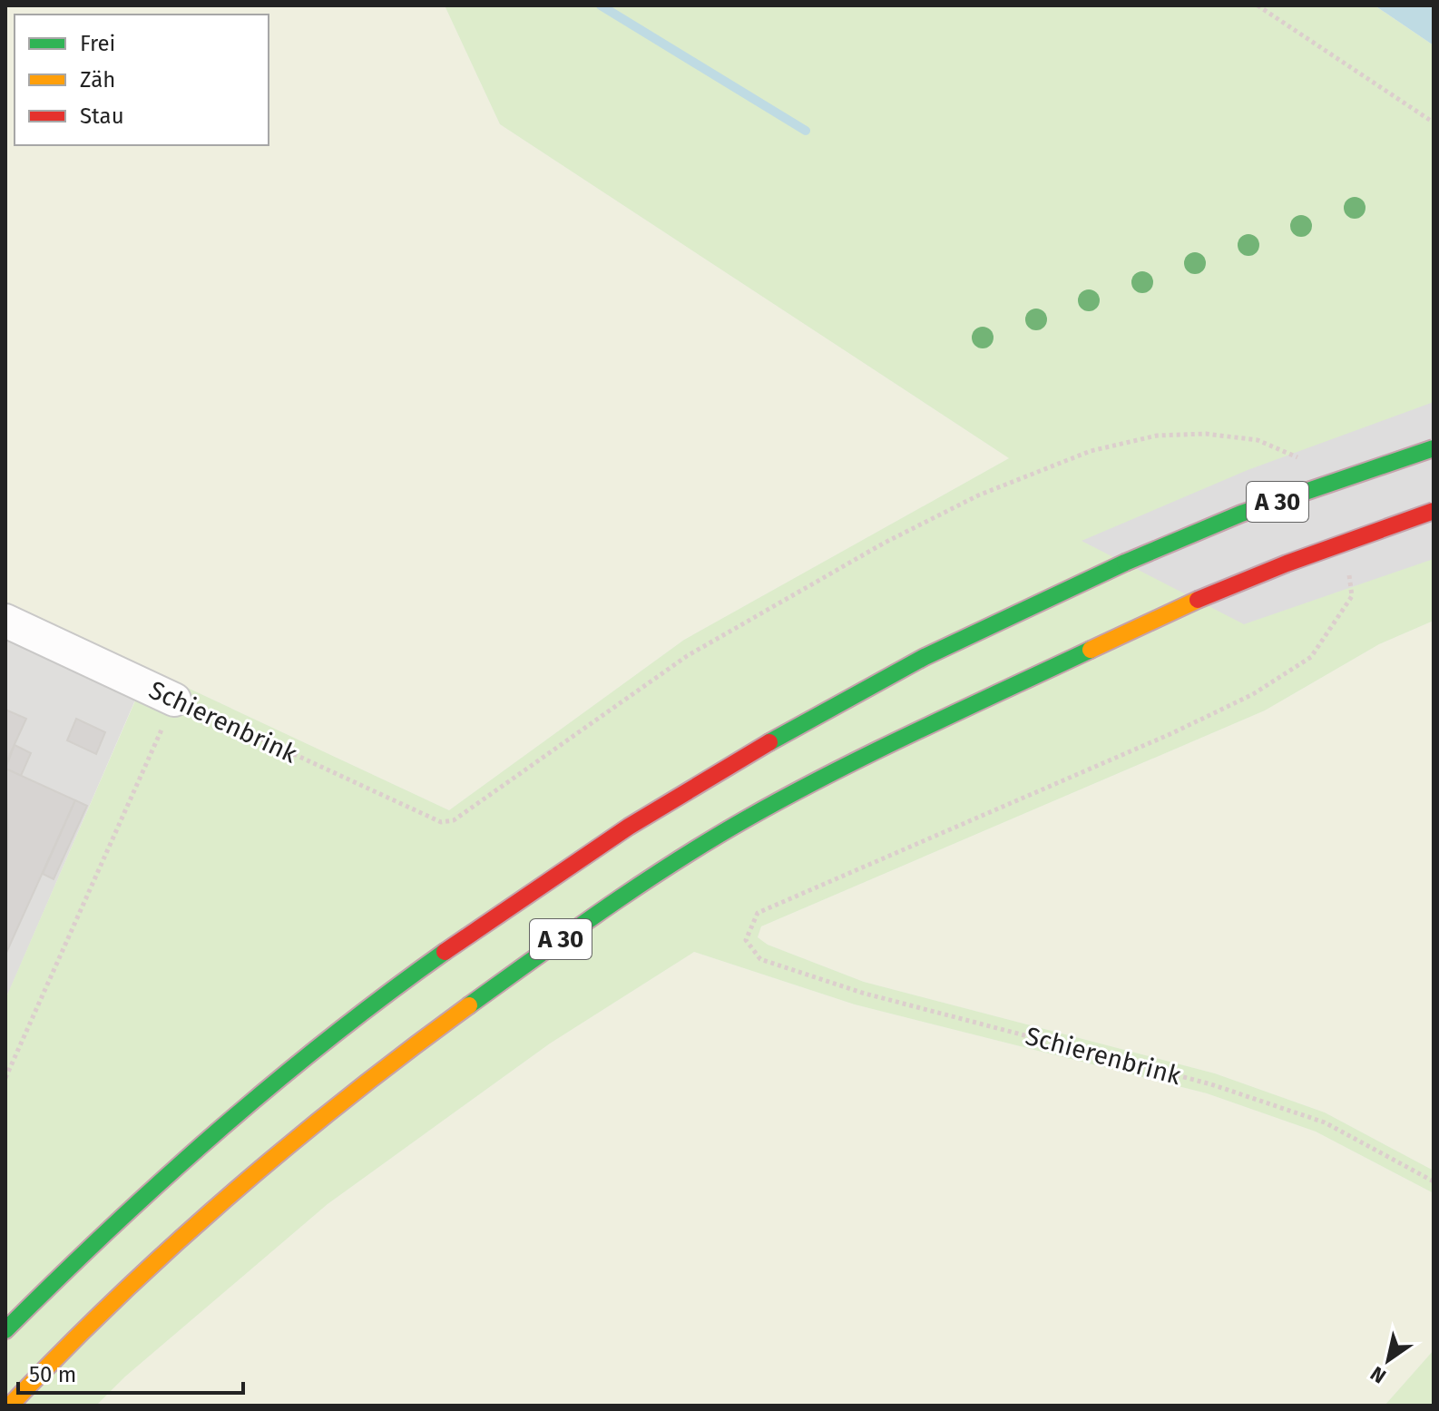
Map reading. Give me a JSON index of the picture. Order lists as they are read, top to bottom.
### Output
{
  "streets": {
    "highway": ["A 30"],
    "street": ["Schierenbrink"]
  },
  "legend": ["Frei", "Zäh", "Stau"],
  "scale_bar": "50 m",
  "north": "bottom left"
}
